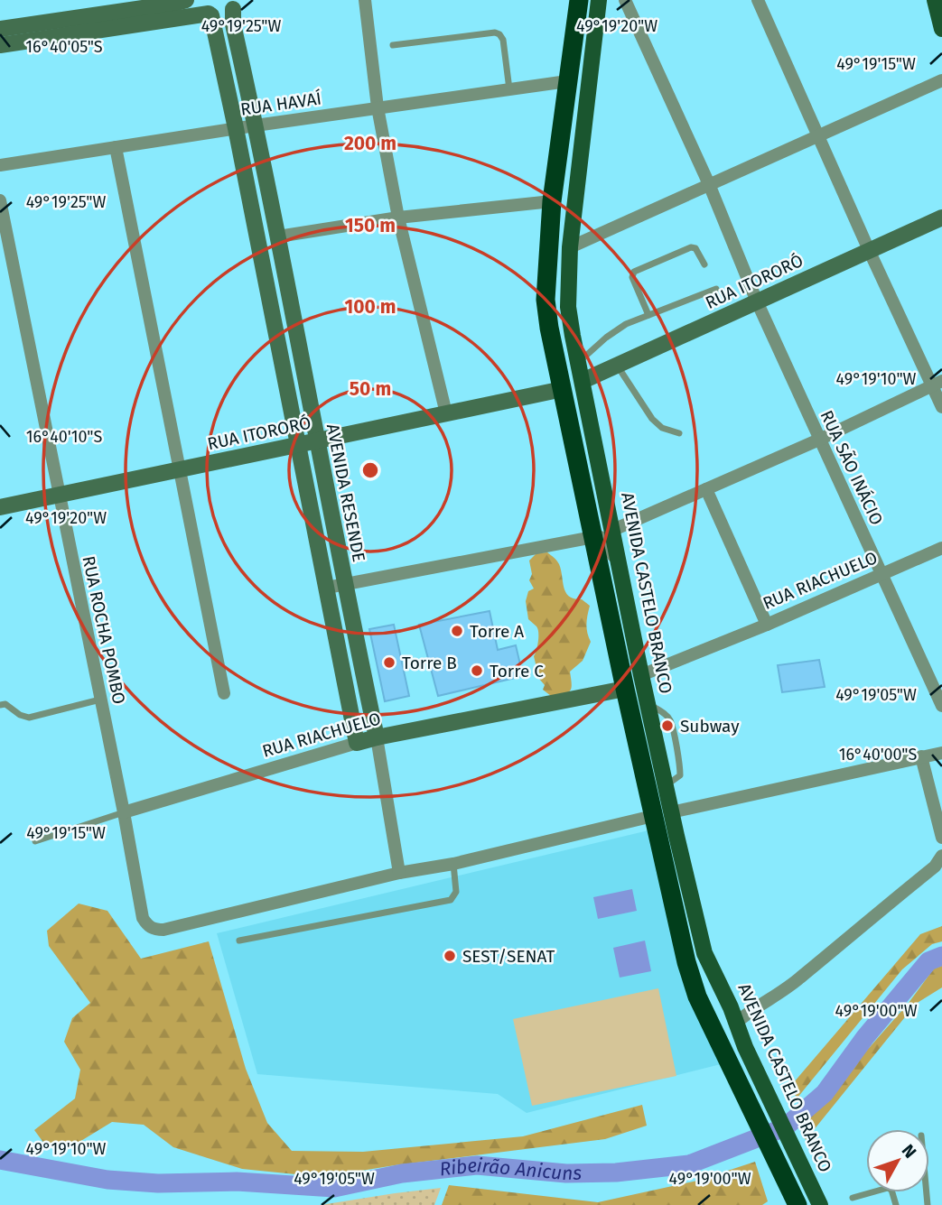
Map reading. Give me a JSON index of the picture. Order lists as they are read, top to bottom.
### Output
{
  "streets": {
    "highway": ["AVENIDA CASTELO BRANCO"],
    "street": [
      "RUA HAVAÍ",
      "RUA ITORORÓ",
      "RUA SÃO INÁCIO",
      "AVENIDA RESENDE",
      "RUA RIACHUELO",
      "RUA ROCHA POMBO"
    ]
  },
  "crossings": [
    ["RUA HAVAÍ", "AVENIDA RESENDE"],
    ["RUA HAVAÍ", "AVENIDA CASTELO BRANCO"],
    ["RUA ITORORÓ", "RUA SÃO INÁCIO"],
    ["RUA ITORORÓ", "AVENIDA RESENDE"],
    ["RUA ITORORÓ", "AVENIDA CASTELO BRANCO"],
    ["RUA ITORORÓ", "RUA ROCHA POMBO"],
    ["RUA SÃO INÁCIO", "RUA RIACHUELO"],
    ["AVENIDA RESENDE", "RUA RIACHUELO"],
    ["AVENIDA RESENDE", "RUA ROCHA POMBO"],
    ["RUA RIACHUELO", "AVENIDA CASTELO BRANCO"],
    ["RUA RIACHUELO", "RUA ROCHA POMBO"]
  ],
  "water": ["Ribeirão Anicuns"],
  "places": [
    "Torre A",
    "Torre B",
    "Torre C",
    "Subway",
    "SEST/SENAT"
  ],
  "north": "top right",
  "coordinates": [
    "49°19'25\"W",
    "49°19'20\"W",
    "16°40'05\"S",
    "49°19'15\"W",
    "49°19'10\"W",
    "16°40'10\"S",
    "49°19'05\"W",
    "16°40'00\"S",
    "49°19'00\"W"
  ],
  "rings": [
    "200 m",
    "150 m",
    "100 m",
    "50 m"
  ]
}
